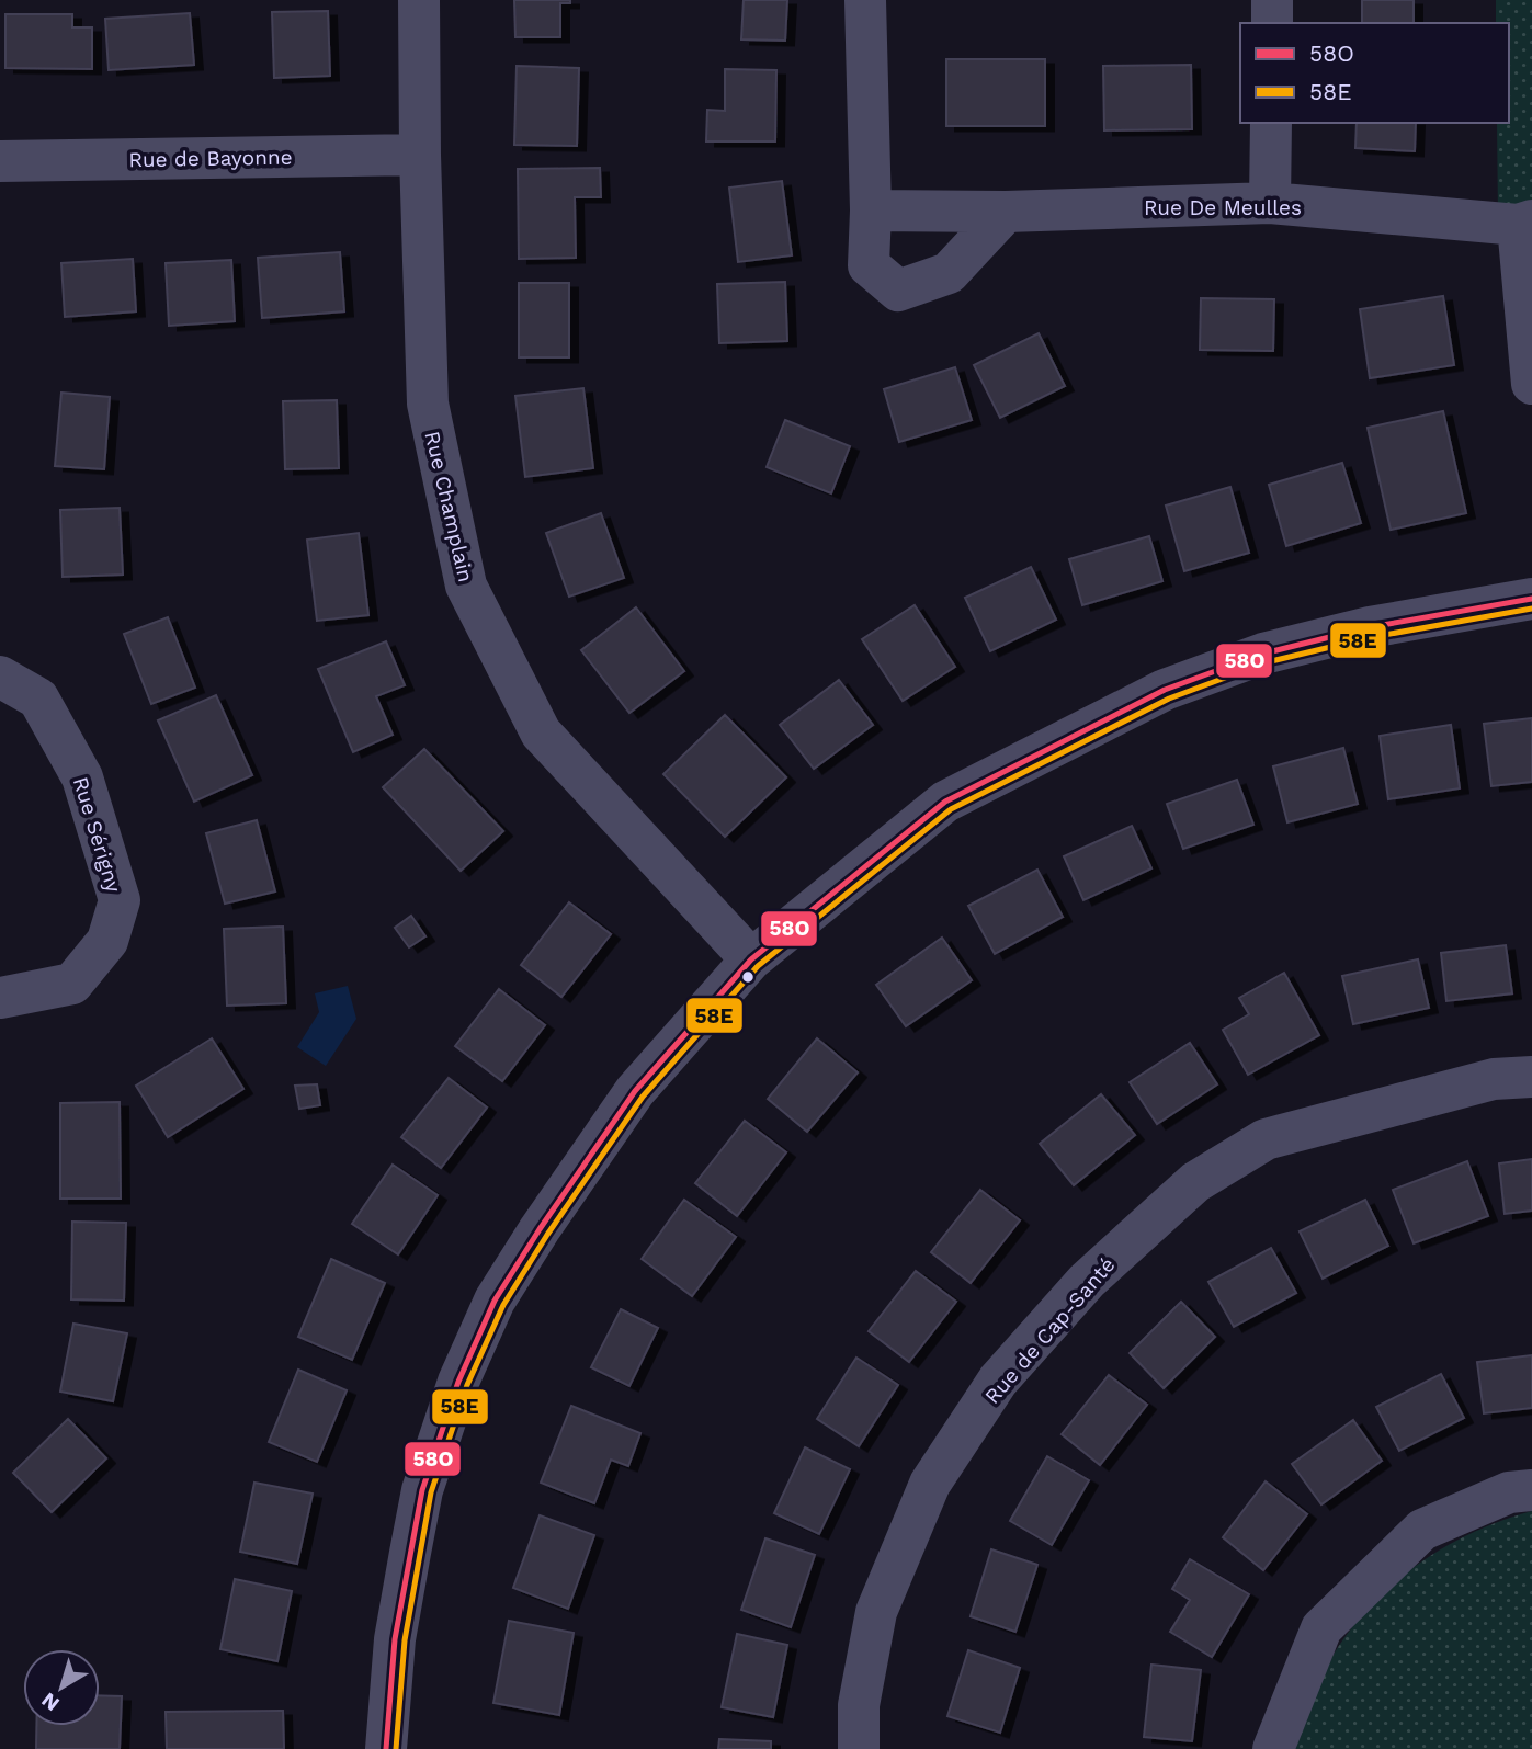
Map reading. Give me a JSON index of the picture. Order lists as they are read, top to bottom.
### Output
{
  "streets": {
    "street": [
      "Rue de Bayonne",
      "Rue De Meulles",
      "Rue Champlain",
      "Rue Sérigny",
      "Rue de Cap-Santé"
    ]
  },
  "crossings": [
    ["Rue de Bayonne", "Rue Champlain"]
  ],
  "lines": ["transit line 58O", "transit line 58E"],
  "legend": ["58O", "58E"],
  "north": "bottom left"
}
